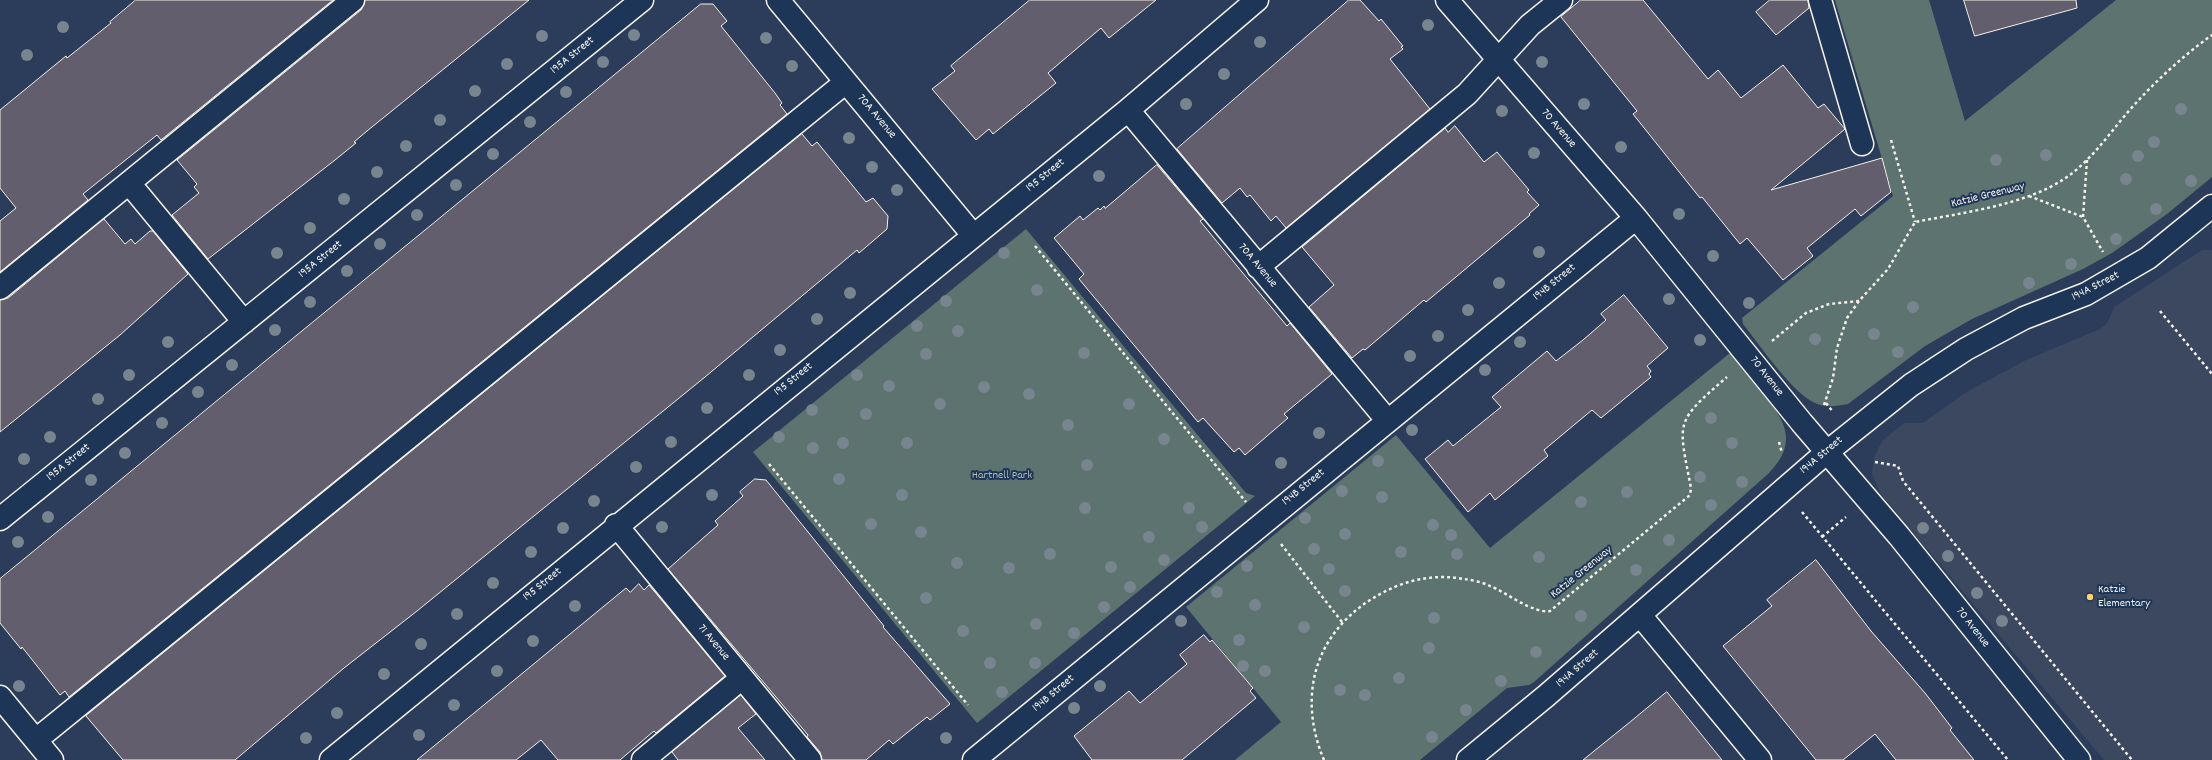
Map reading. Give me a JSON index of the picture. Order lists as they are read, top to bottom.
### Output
{
  "streets": {
    "street": [
      "195A Street",
      "70A Avenue",
      "70 Avenue",
      "195 Street",
      "194B Street",
      "194A Street",
      "71 Avenue"
    ],
    "path": ["Katzie Greenway"]
  },
  "crossings": [
    ["70A Avenue", "195 Street"],
    ["70A Avenue", "194B Street"],
    ["70 Avenue", "194B Street"],
    ["70 Avenue", "194A Street"],
    ["195 Street", "71 Avenue"]
  ],
  "parks": ["Hartnell Park"],
  "places": ["Katzie Elementary"]
}
